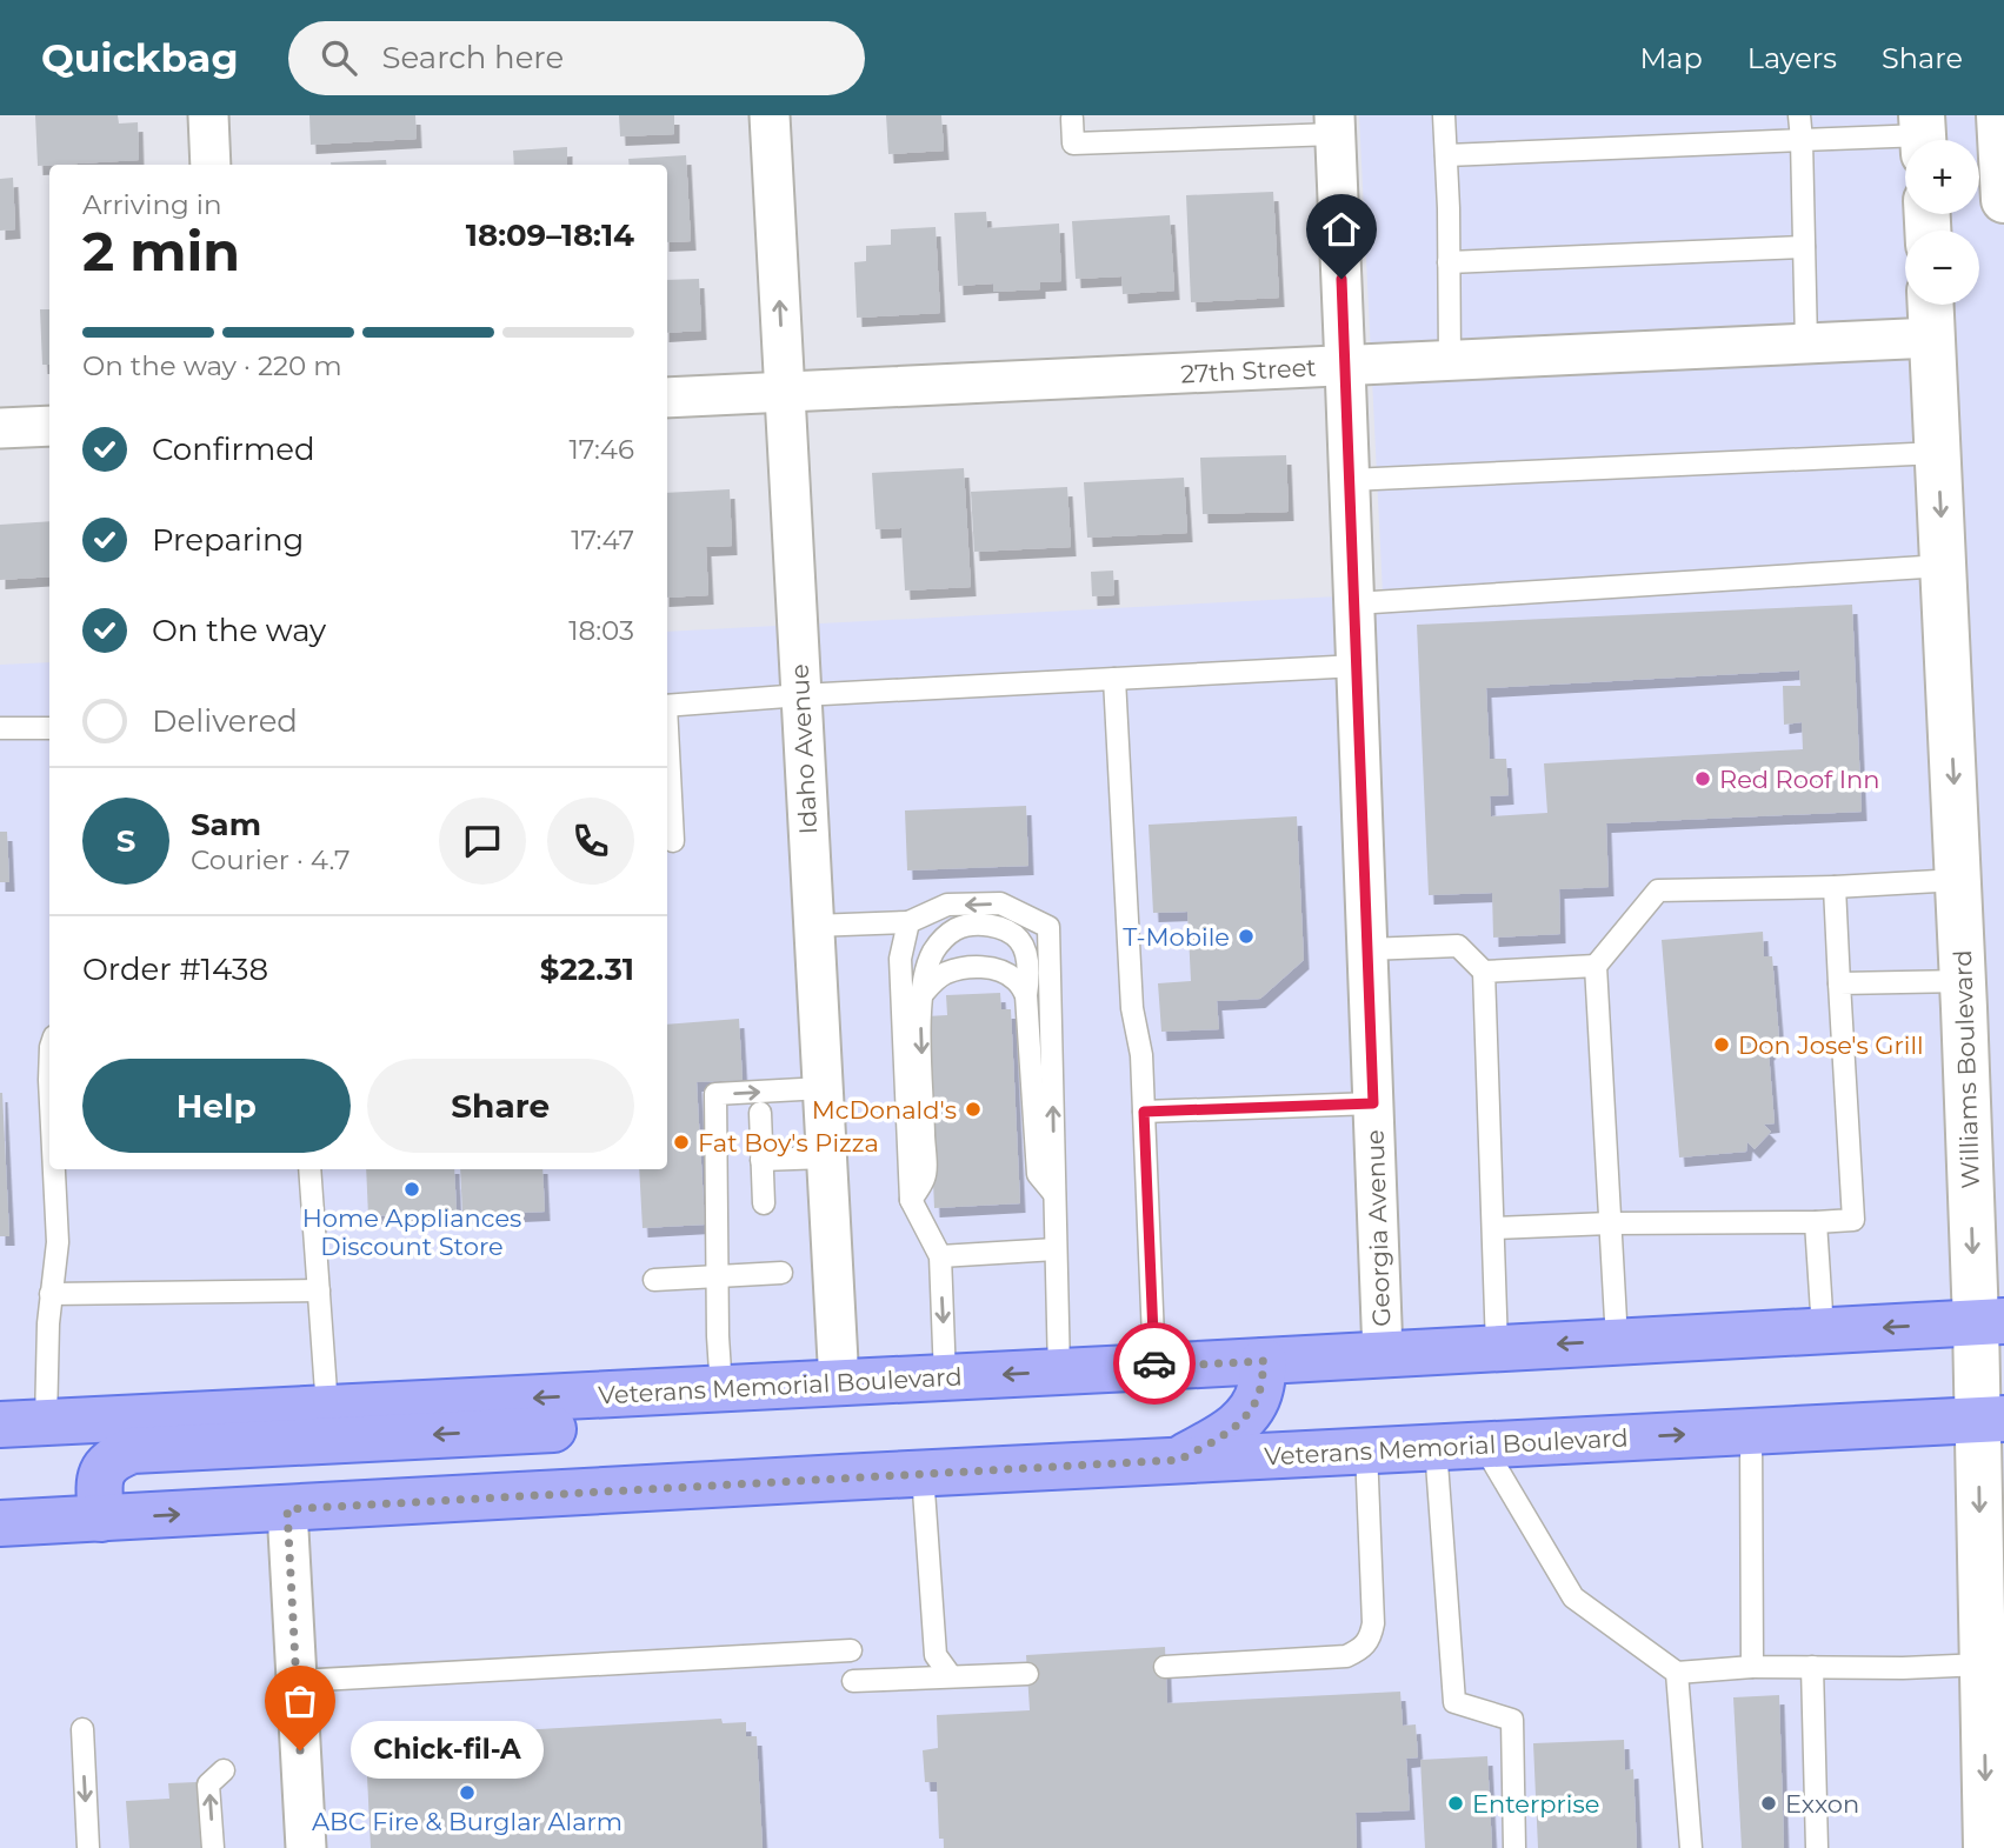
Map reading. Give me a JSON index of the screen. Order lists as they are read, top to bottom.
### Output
{
  "streets": {
    "main road": ["Williams Boulevard", "Veterans Memorial Boulevard"],
    "street": ["27th Street", "Idaho Avenue", "Georgia Avenue"]
  },
  "crossings": [
    ["27th Street", "Idaho Avenue"],
    ["27th Street", "Williams Boulevard"],
    ["27th Street", "Georgia Avenue"],
    ["Idaho Avenue", "Veterans Memorial Boulevard"],
    ["Williams Boulevard", "Veterans Memorial Boulevard"],
    ["Georgia Avenue", "Veterans Memorial Boulevard"]
  ],
  "one_way": ["Williams Boulevard"],
  "places": [
    "Red Roof Inn",
    "T-Mobile",
    "Don Jose's Grill",
    "McDonald's",
    "Fat Boy's Pizza",
    "Home Appliances Discount Store",
    "Chick-fil-A",
    "ABC Fire & Burglar Alarm",
    "Enterprise",
    "Exxon"
  ],
  "page": {
    "header": "Quickbag",
    "search": "Search here",
    "nav": ["Map", "Layers", "Share"],
    "map_buttons": ["+", "−"],
    "heading": ["2 min", "Arriving in", "18:09–18:14"],
    "panel": [
      "Sam",
      "Courier · 4.7",
      "Order #1438",
      "$22.31"
    ],
    "bar": "On the way · 220 m",
    "list": [
      ["Confirmed", "17:46"],
      ["Preparing", "17:47"],
      ["On the way", "18:03"],
      "Delivered"
    ],
    "round": "S",
    "buttons": ["Help", "Share"],
    "bubble": "Chick-fil-A"
  }
}
